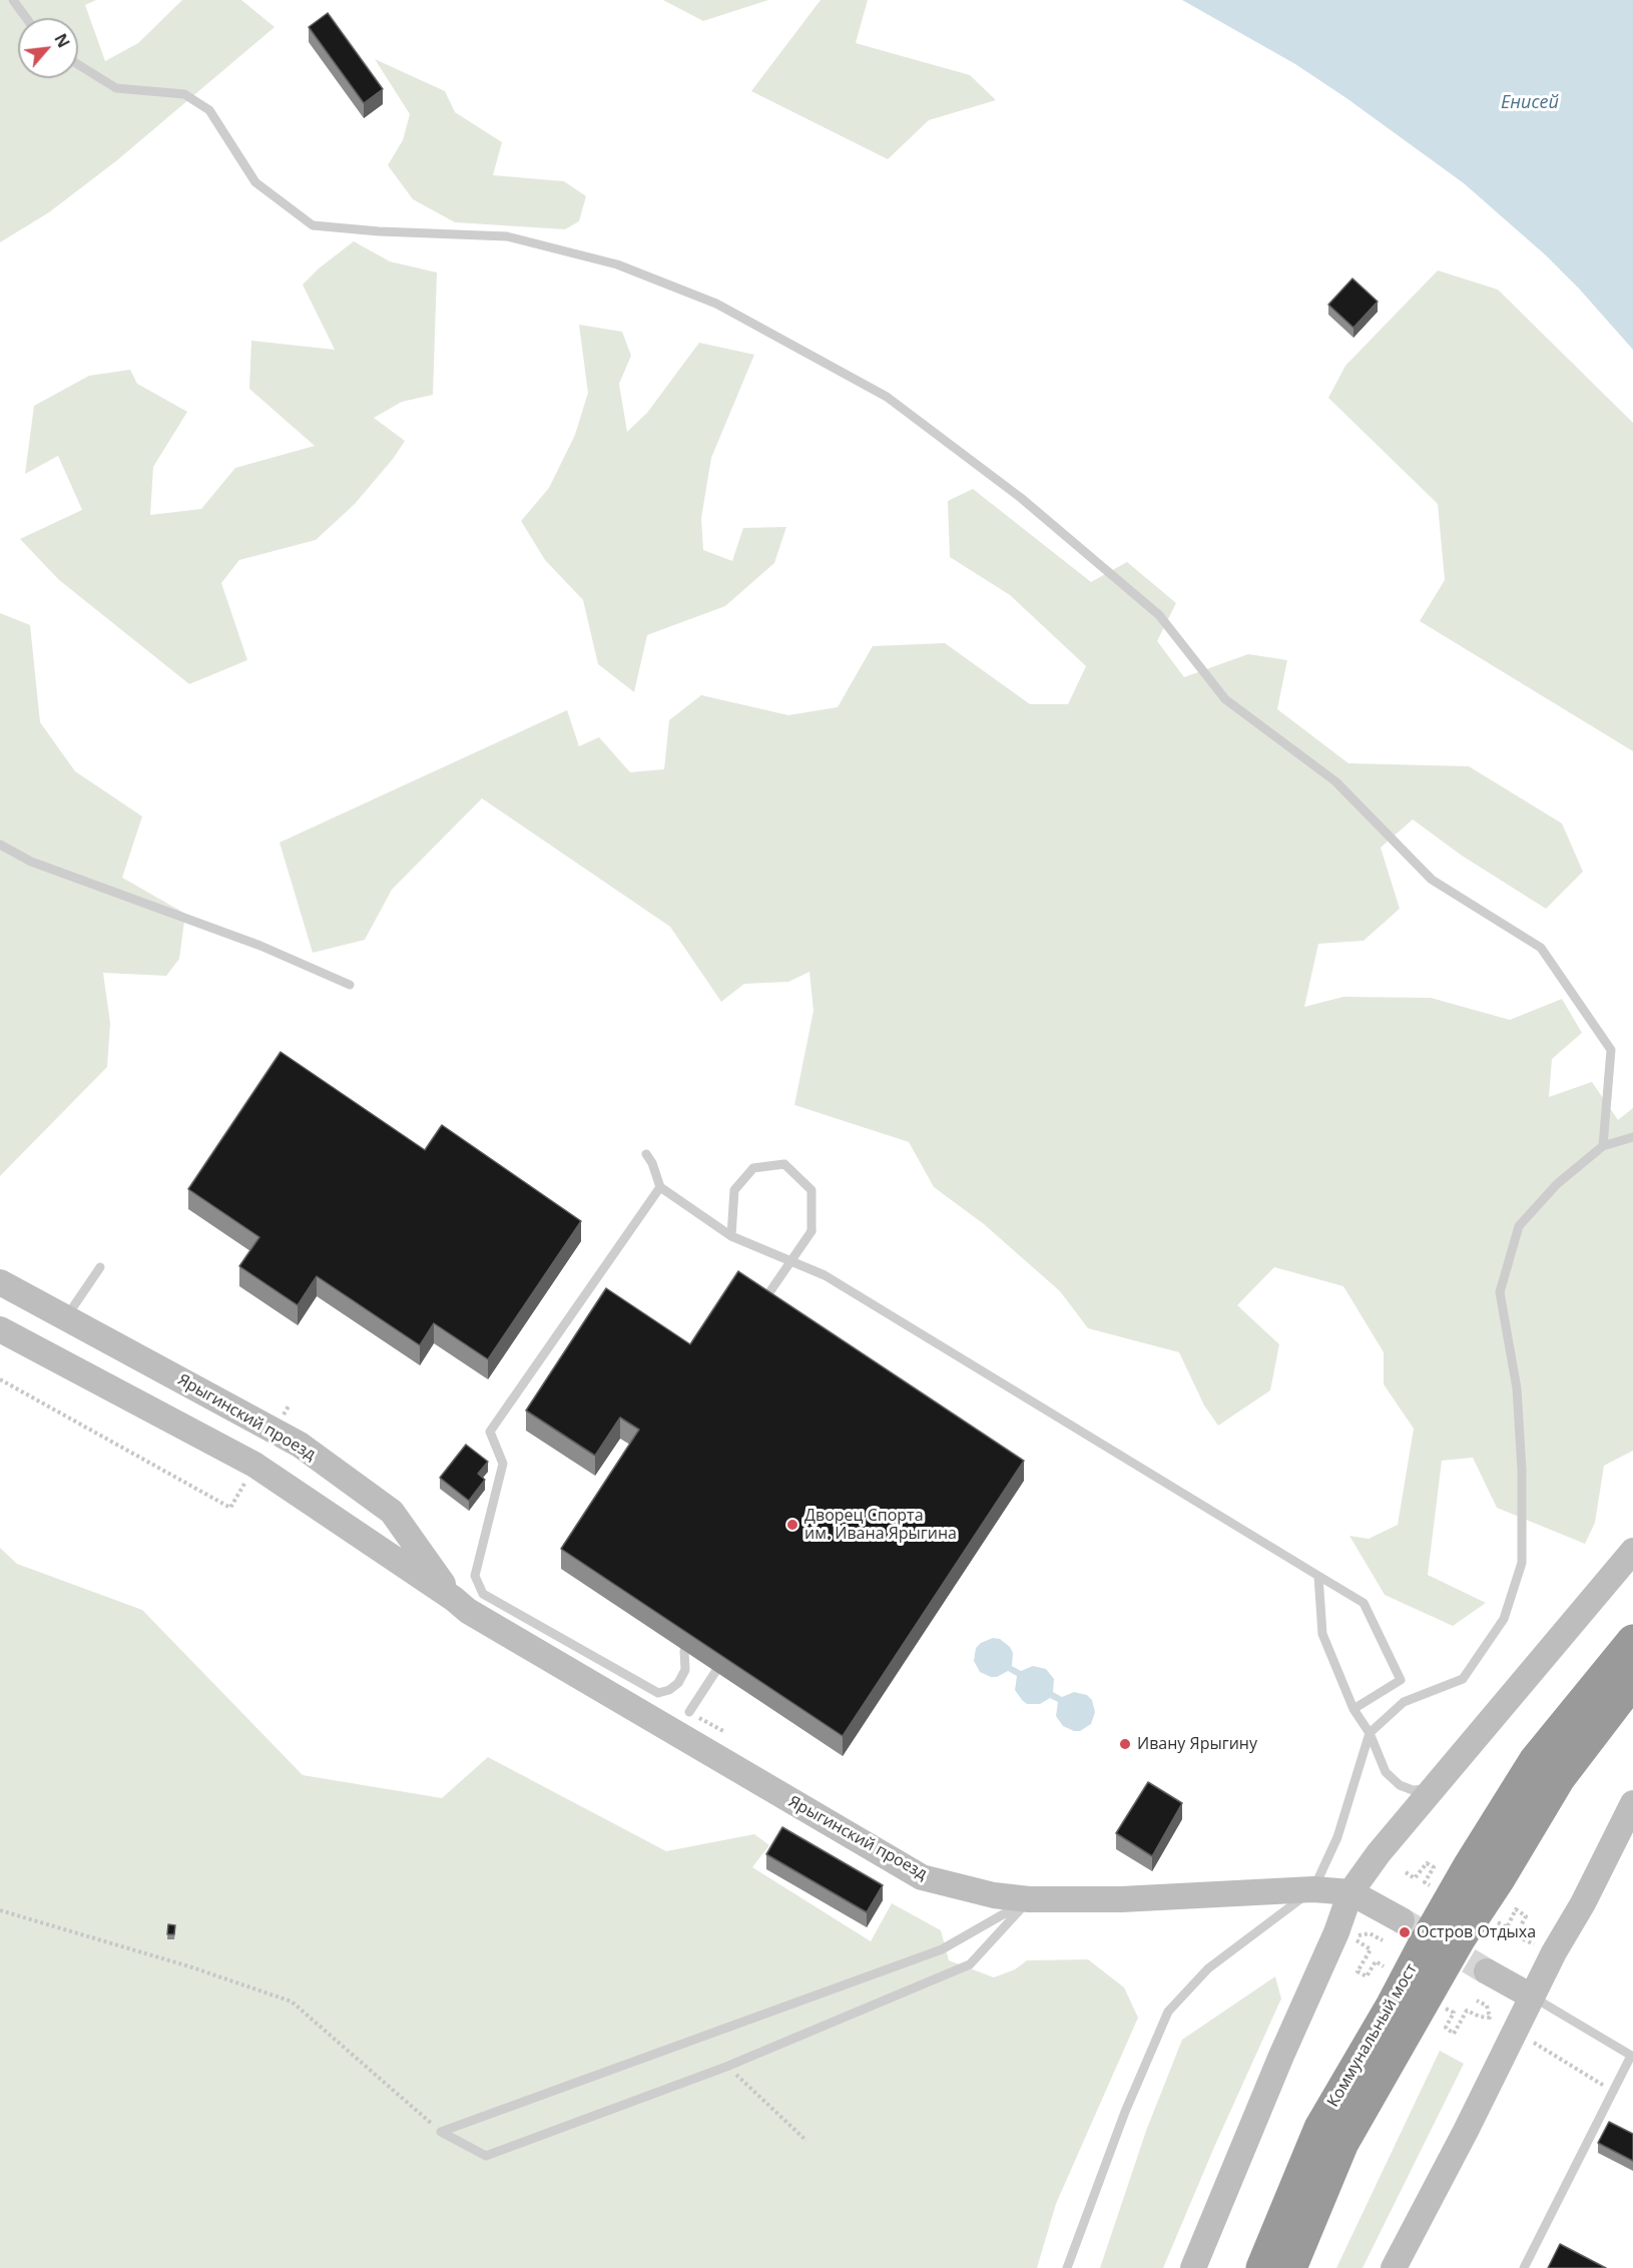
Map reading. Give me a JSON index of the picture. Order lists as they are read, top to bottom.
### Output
{
  "streets": {
    "highway": ["Коммунальный мост"],
    "main road": ["Ярыгинский проезд"]
  },
  "water": ["Енисей"],
  "places": ["Дворец Спорта им. Ивана Ярыгина", "Ивану Ярыгину", "Остров Отдыха"],
  "north": "top right"
}
